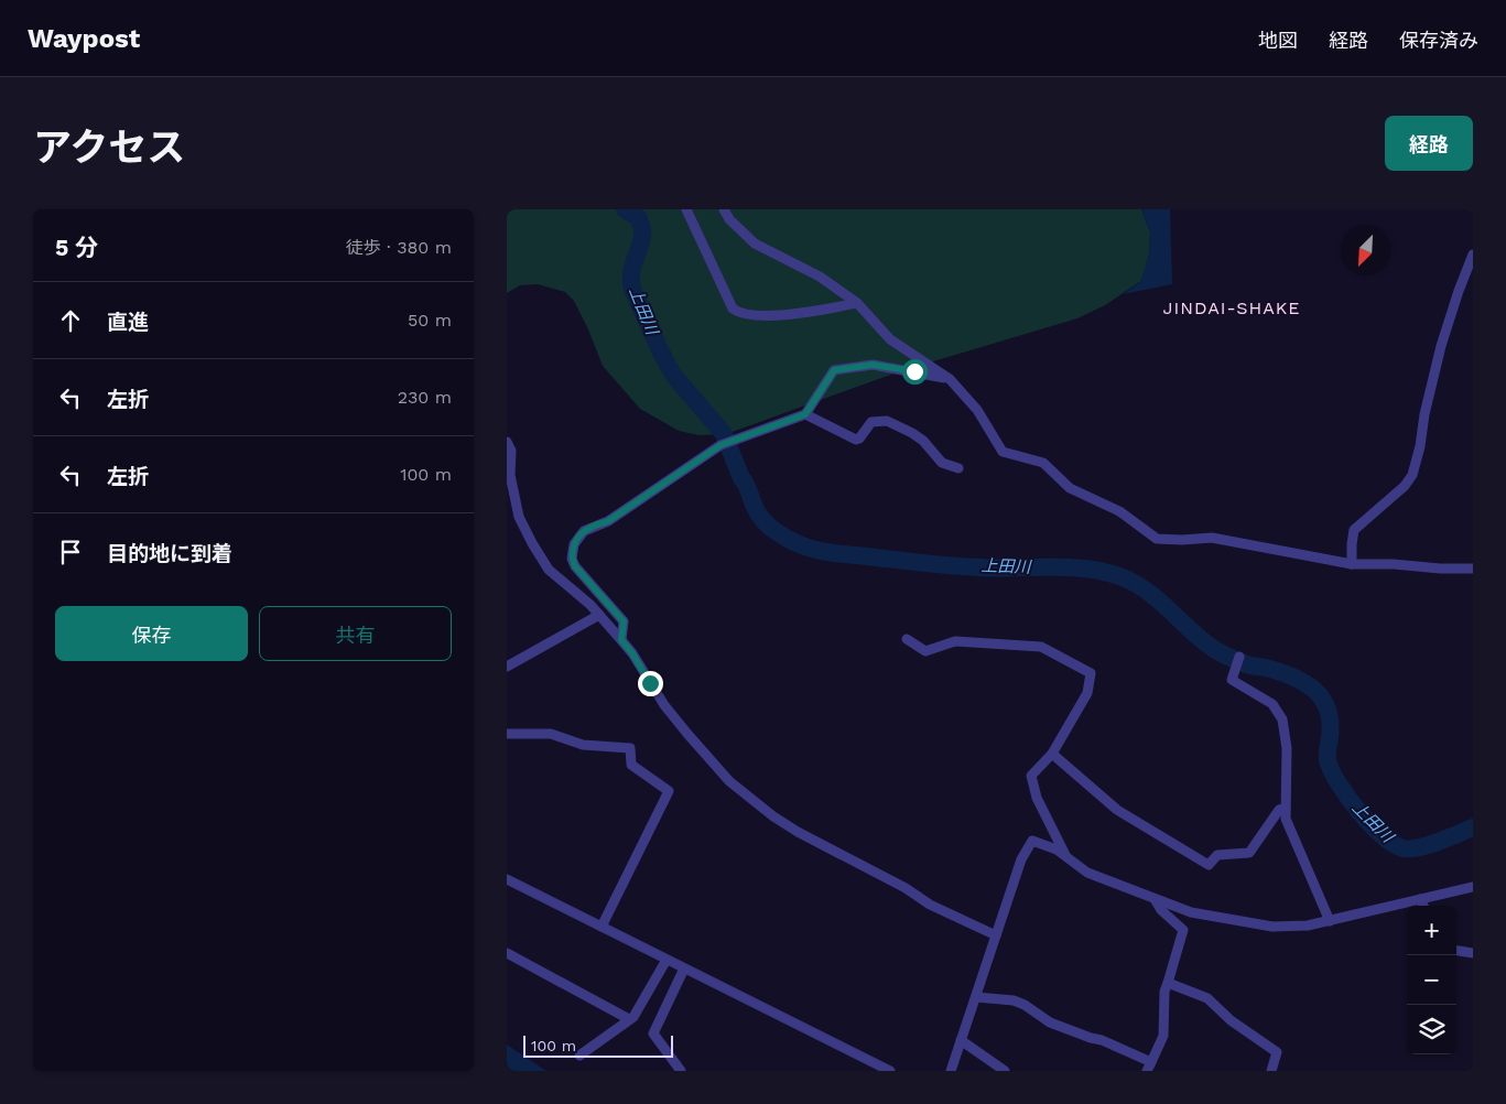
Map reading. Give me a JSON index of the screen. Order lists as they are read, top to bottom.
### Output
{
  "districts": ["JINDAI-SHAKE"],
  "water": ["上田川"],
  "scale_bar": "100 m",
  "north": "bottom left",
  "page": {
    "header": "Waypost",
    "nav": ["地図", "経路", "保存済み"],
    "title": "アクセス",
    "buttons": [
      "経路",
      ["保存", "共有"]
    ],
    "heading": ["5 分", "徒歩 · 380 m"],
    "list": [
      ["直進", "50 m"],
      ["左折", "230 m"],
      ["左折", "100 m"],
      "目的地に到着"
    ],
    "map_buttons": ["+", "−"],
    "scale": "100 m"
  }
}
